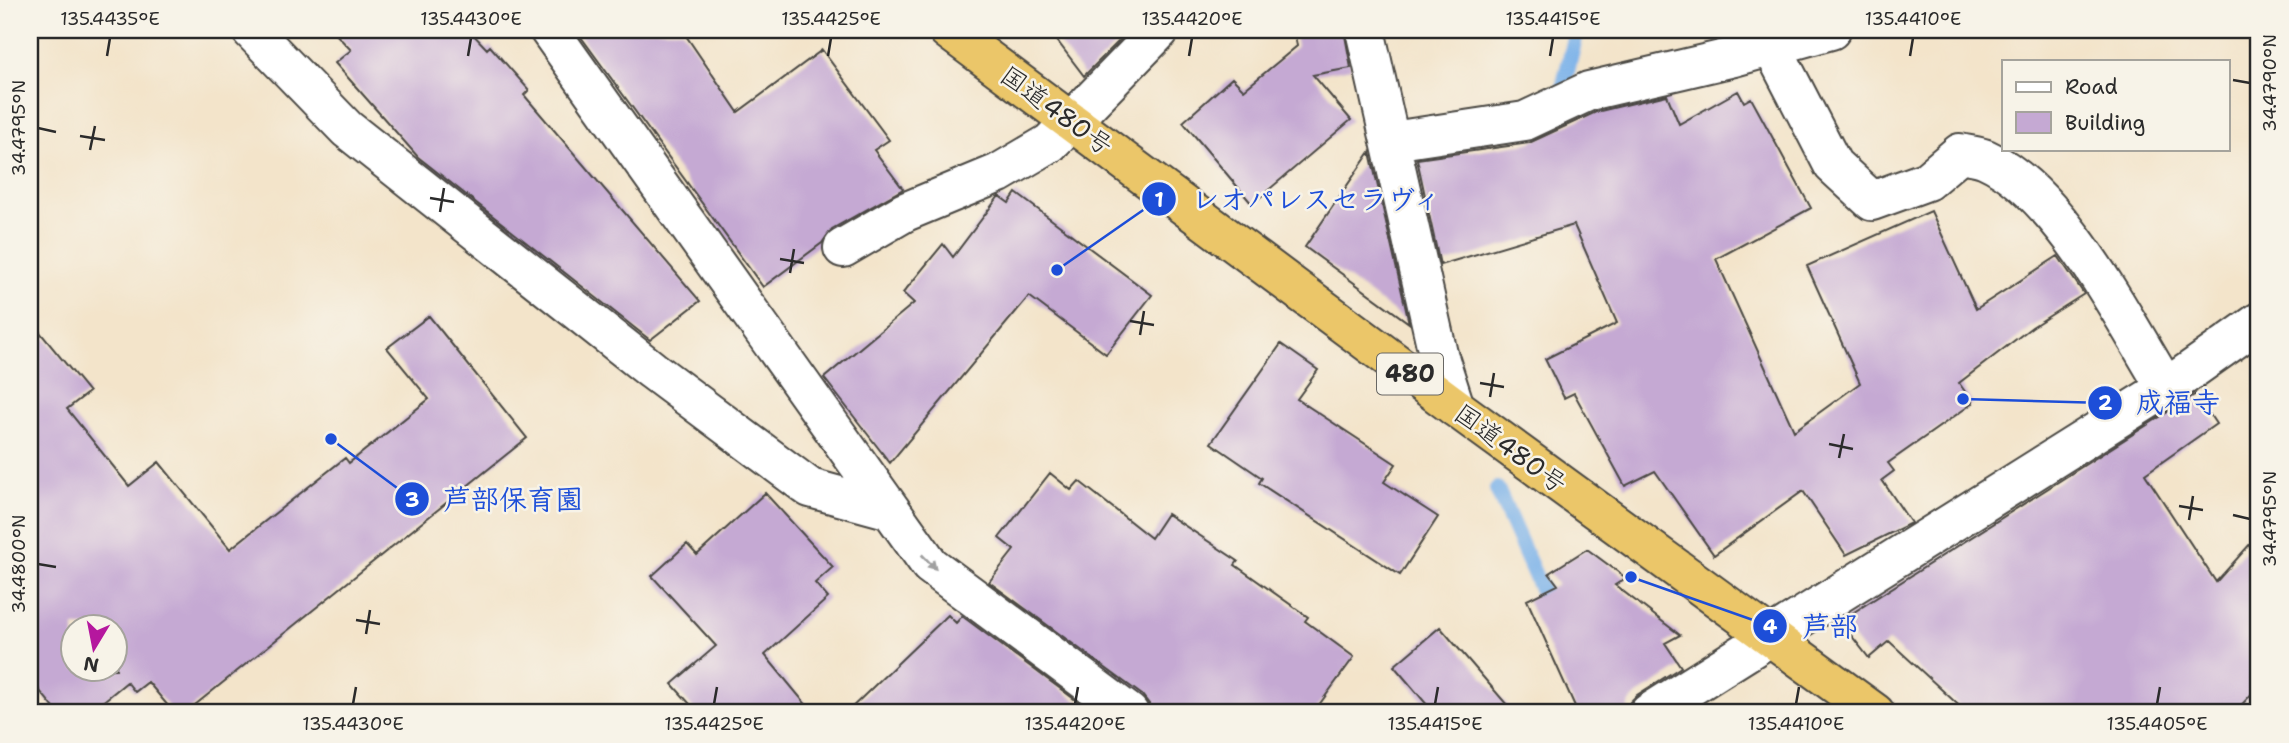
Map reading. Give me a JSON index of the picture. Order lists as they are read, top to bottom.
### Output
{
  "streets": {
    "highway": ["国道480号", "480"]
  },
  "places": [
    "レオパレスセラヴィ",
    "成福寺",
    "芦部保育園",
    "芦部"
  ],
  "legend": ["Road", "Building"],
  "north": "bottom",
  "coordinates": [
    "135.4435°E",
    "135.4430°E",
    "135.4425°E",
    "135.4420°E",
    "135.4415°E",
    "135.4410°E",
    "34.4790°N",
    "34.4795°N",
    "34.4800°N",
    "135.4405°E"
  ]
}
